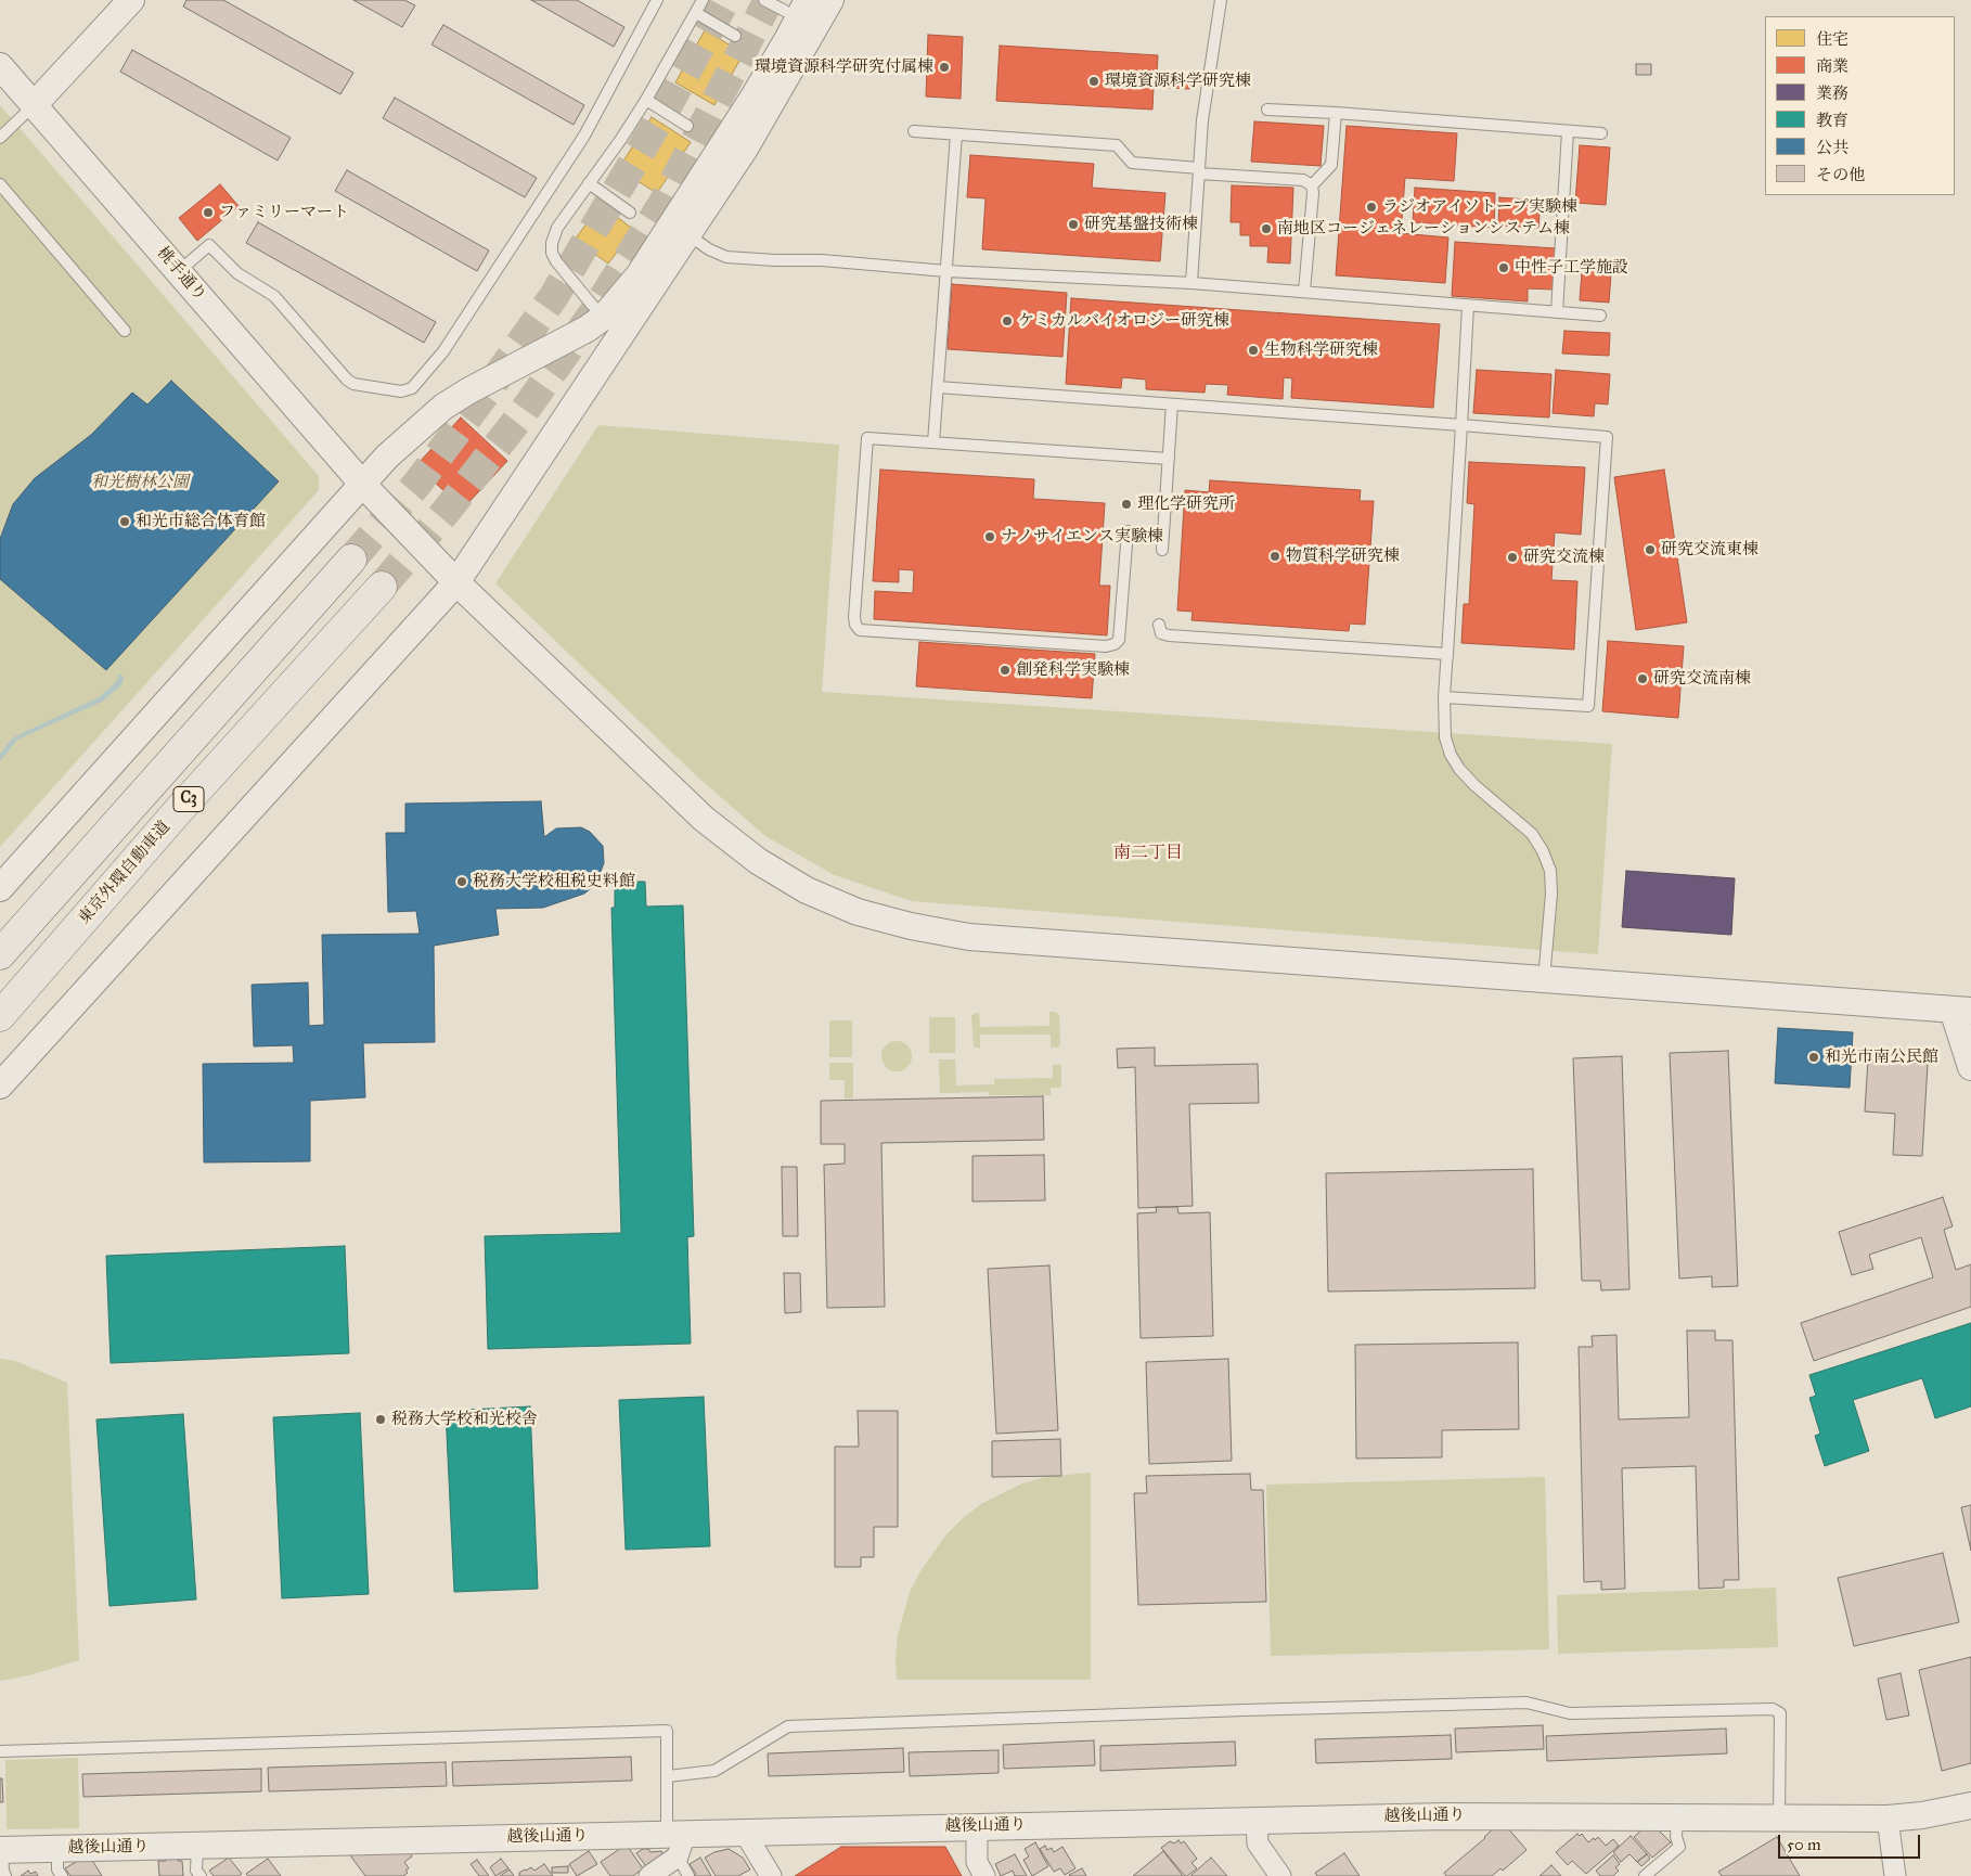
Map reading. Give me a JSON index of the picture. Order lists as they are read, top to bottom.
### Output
{
  "streets": {
    "highway": ["C3", "東京外環自動車道"],
    "street": ["桃手通り", "越後山通り"]
  },
  "districts": ["南二丁目"],
  "parks": ["和光樹林公園"],
  "places": [
    "環境資源科学研究付属棟",
    "環境資源科学研究棟",
    "ラジオアイソトープ実験棟",
    "ファミリーマート",
    "研究基盤技術棟",
    "南地区コージェネレーションシステム棟",
    "中性子工学施設",
    "ケミカルバイオロジー研究棟",
    "生物科学研究棟",
    "理化学研究所",
    "和光市総合体育館",
    "ナノサイエンス実験棟",
    "研究交流東棟",
    "物質科学研究棟",
    "研究交流棟",
    "創発科学実験棟",
    "研究交流南棟",
    "税務大学校租税史料館",
    "和光市南公民館",
    "税務大学校和光校舎"
  ],
  "legend": [
    "住宅",
    "商業",
    "業務",
    "教育",
    "公共",
    "その他"
  ],
  "scale_bar": "50 m"
}
